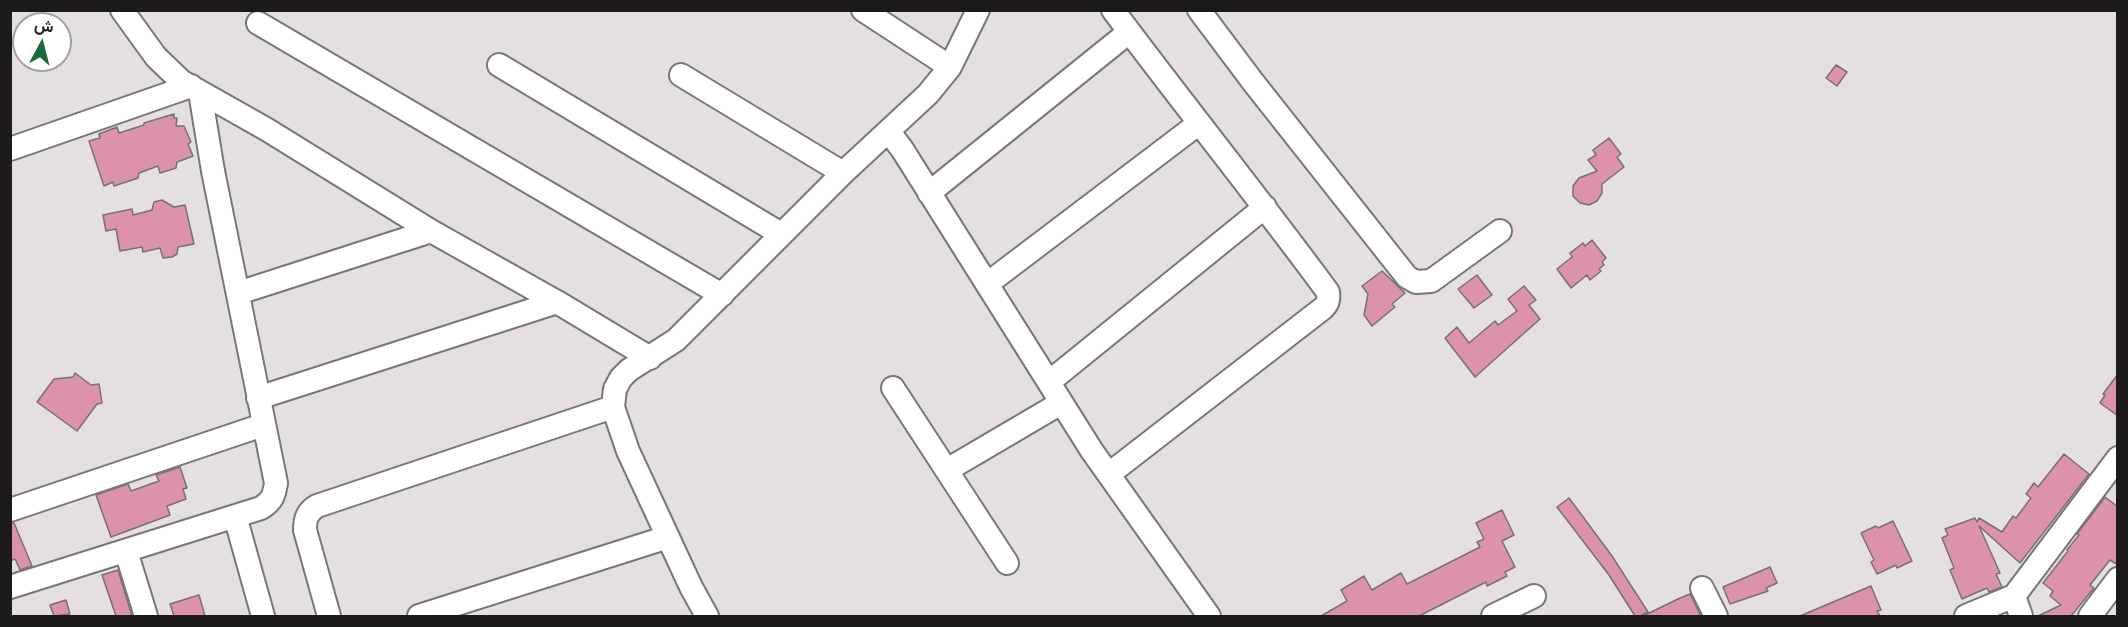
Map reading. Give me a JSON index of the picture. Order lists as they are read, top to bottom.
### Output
{
  "north": "top"
}
